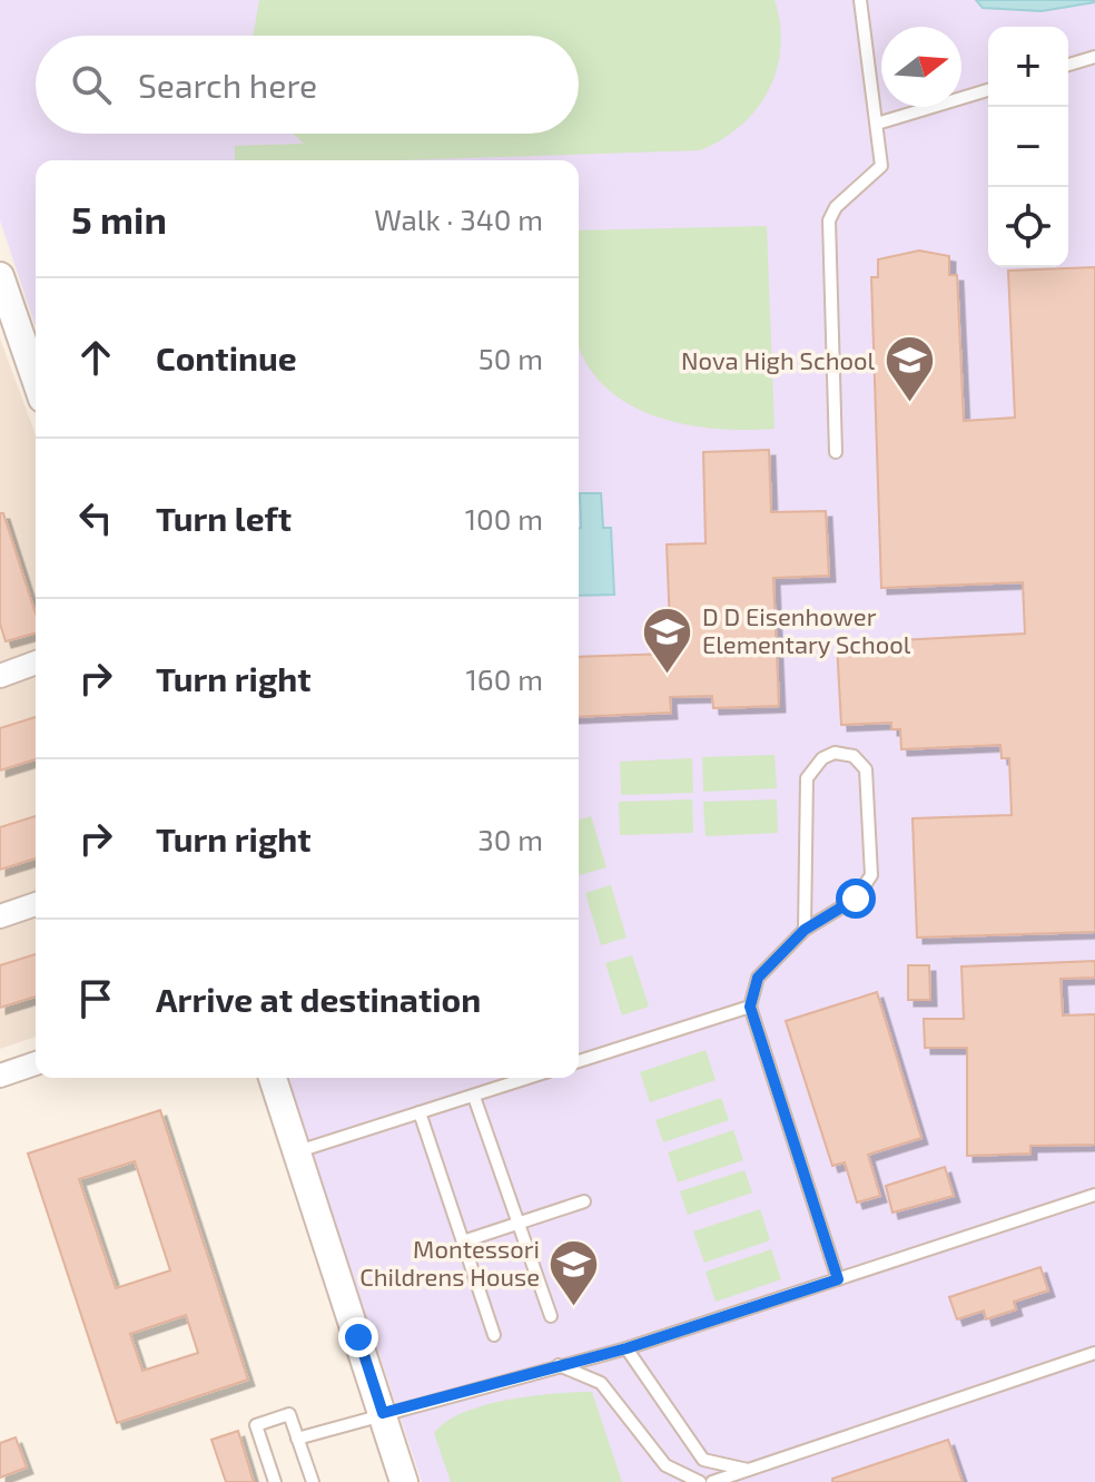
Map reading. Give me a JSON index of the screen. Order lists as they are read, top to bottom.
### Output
{
  "places": {
    "school or university": ["Nova High School", "D D Eisenhower Elementary School", "Montessori Childrens House"]
  },
  "north": "right",
  "page": {
    "map_buttons": ["+", "−"],
    "search": "Search here",
    "heading": ["5 min", "Walk · 340 m"],
    "list": [
      ["Continue", "50 m"],
      ["Turn left", "100 m"],
      ["Turn right", "160 m"],
      ["Turn right", "30 m"],
      "Arrive at destination"
    ]
  }
}
